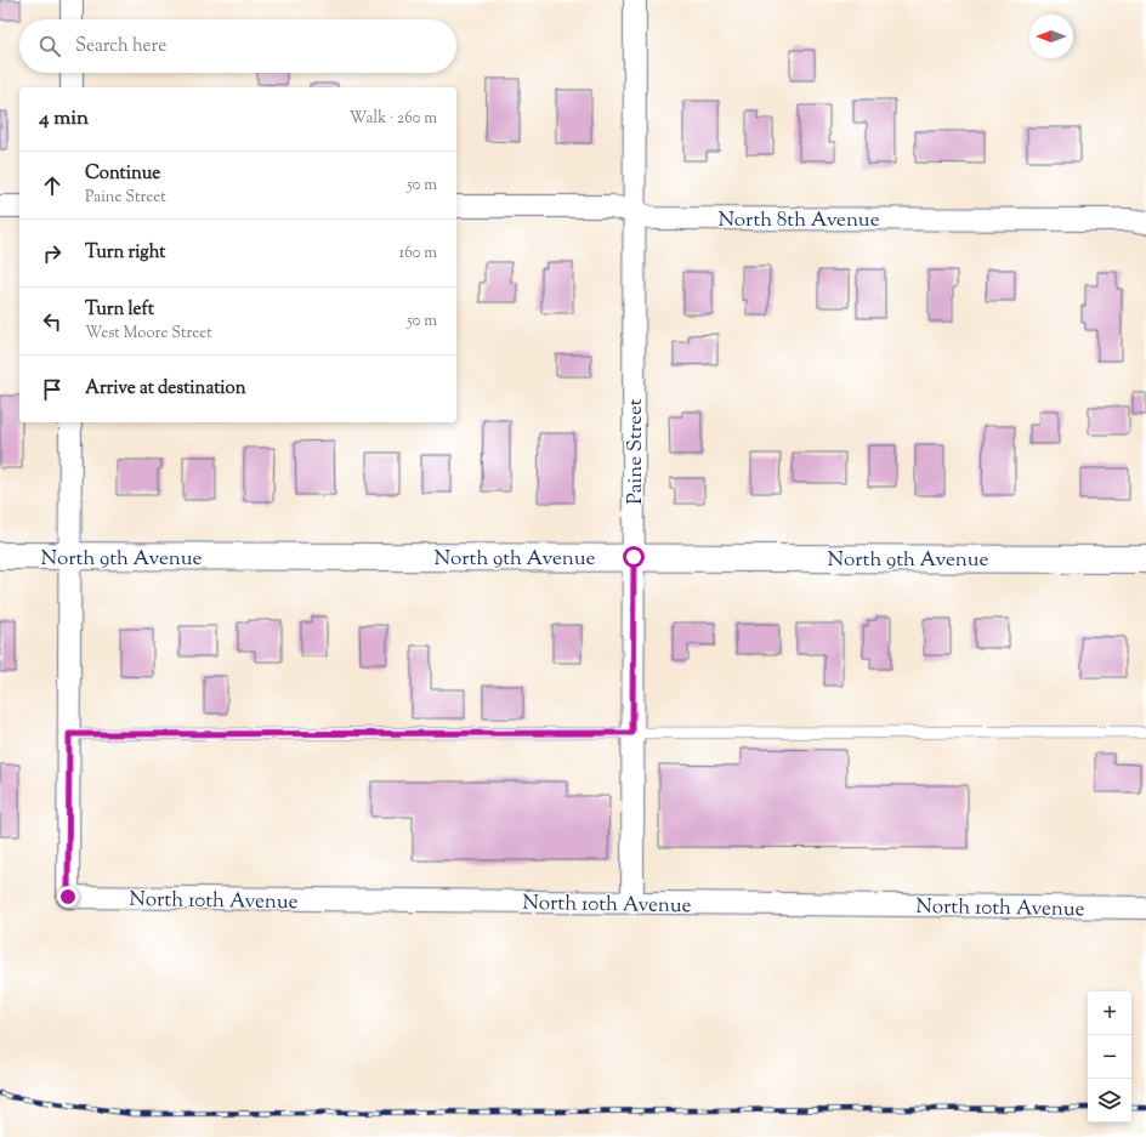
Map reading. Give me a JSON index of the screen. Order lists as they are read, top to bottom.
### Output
{
  "streets": {
    "street": [
      "North 8th Avenue",
      "Paine Street",
      "North 9th Avenue",
      "North 10th Avenue"
    ]
  },
  "crossings": [
    ["North 8th Avenue", "Paine Street"],
    ["Paine Street", "North 9th Avenue"],
    ["Paine Street", "North 10th Avenue"]
  ],
  "north": "left",
  "page": {
    "search": "Search here",
    "heading": ["4 min", "Walk · 260 m"],
    "list": [
      ["Continue", "Paine Street", "50 m"],
      ["Turn right", "160 m"],
      ["Turn left", "West Moore Street", "50 m"],
      "Arrive at destination"
    ],
    "map_buttons": ["+", "−"]
  }
}
